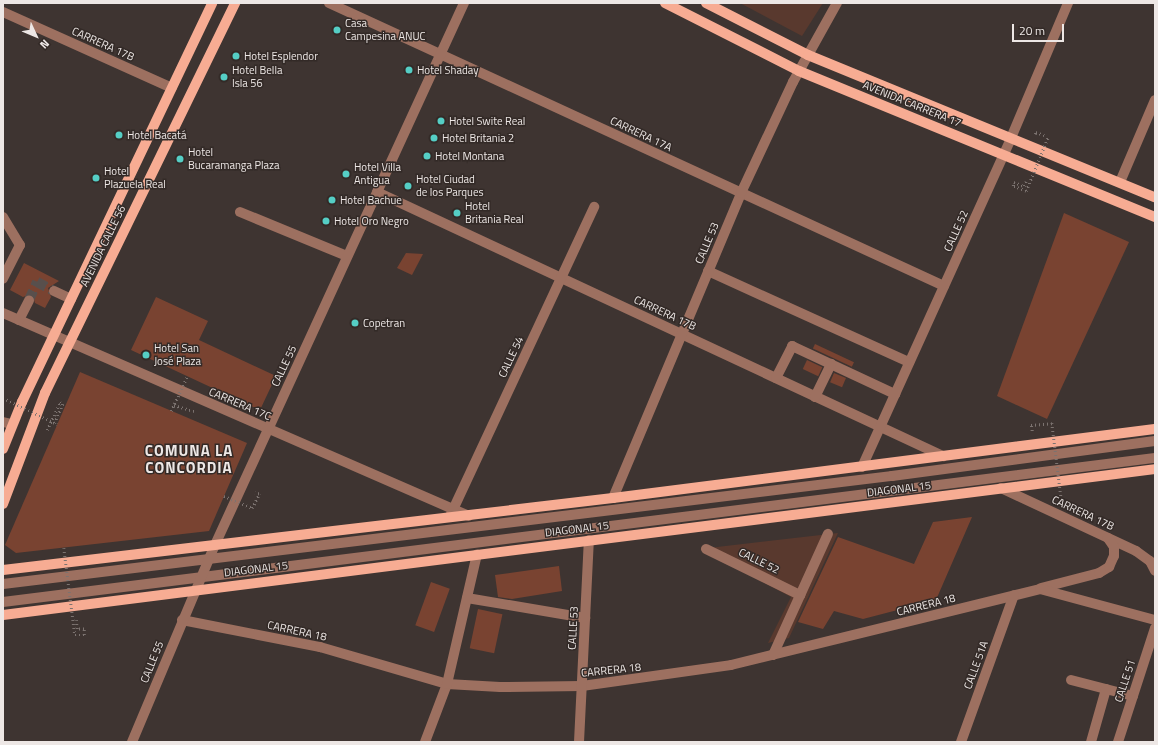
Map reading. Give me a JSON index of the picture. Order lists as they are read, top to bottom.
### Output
{
  "streets": {
    "main road": ["AVENIDA CARRERA 17", "AVENIDA CALLE 56", "DIAGONAL 15"],
    "street": [
      "CARRERA 17B",
      "CARRERA 17A",
      "CALLE 52",
      "CALLE 53",
      "CALLE 54",
      "CALLE 55",
      "CARRERA 17C",
      "CARRERA 18",
      "CALLE 51A",
      "CALLE 51"
    ]
  },
  "crossings": [
    ["CARRERA 17B", "CALLE 52"],
    ["CARRERA 17B", "CALLE 53"],
    ["CARRERA 17B", "AVENIDA CALLE 56"],
    ["CARRERA 17B", "CALLE 54"],
    ["CARRERA 17B", "CALLE 55"],
    ["CARRERA 17B", "DIAGONAL 15"],
    ["CARRERA 17B", "CARRERA 18"],
    ["AVENIDA CARRERA 17", "CALLE 52"],
    ["AVENIDA CARRERA 17", "CALLE 53"],
    ["CARRERA 17A", "CALLE 52"],
    ["CARRERA 17A", "CALLE 53"],
    ["CARRERA 17A", "CALLE 55"],
    ["CALLE 53", "DIAGONAL 15"],
    ["CALLE 53", "CARRERA 18"],
    ["AVENIDA CALLE 56", "CARRERA 17C"],
    ["CALLE 54", "CARRERA 17C"],
    ["CALLE 55", "CARRERA 17C"],
    ["CALLE 55", "DIAGONAL 15"],
    ["CALLE 55", "CARRERA 18"],
    ["CARRERA 18", "CALLE 51A"]
  ],
  "districts": ["COMUNA LA CONCORDIA"],
  "places": [
    "Casa Campesina ANUC",
    "Hotel Esplendor",
    "Hotel Shaday",
    "Hotel Bella Isla 56",
    "Hotel Swite Real",
    "Hotel Bacatá",
    "Hotel Britania 2",
    "Hotel Montana",
    "Hotel Bucaramanga Plaza",
    "Hotel Villa Antigua",
    "Hotel Plazuela Real",
    "Hotel Ciudad de los Parques",
    "Hotel Bachue",
    "Hotel Britania Real",
    "Hotel Oro Negro",
    "Copetran",
    "Hotel San José Plaza"
  ],
  "scale_bar": "20 m",
  "north": "bottom right"
}
